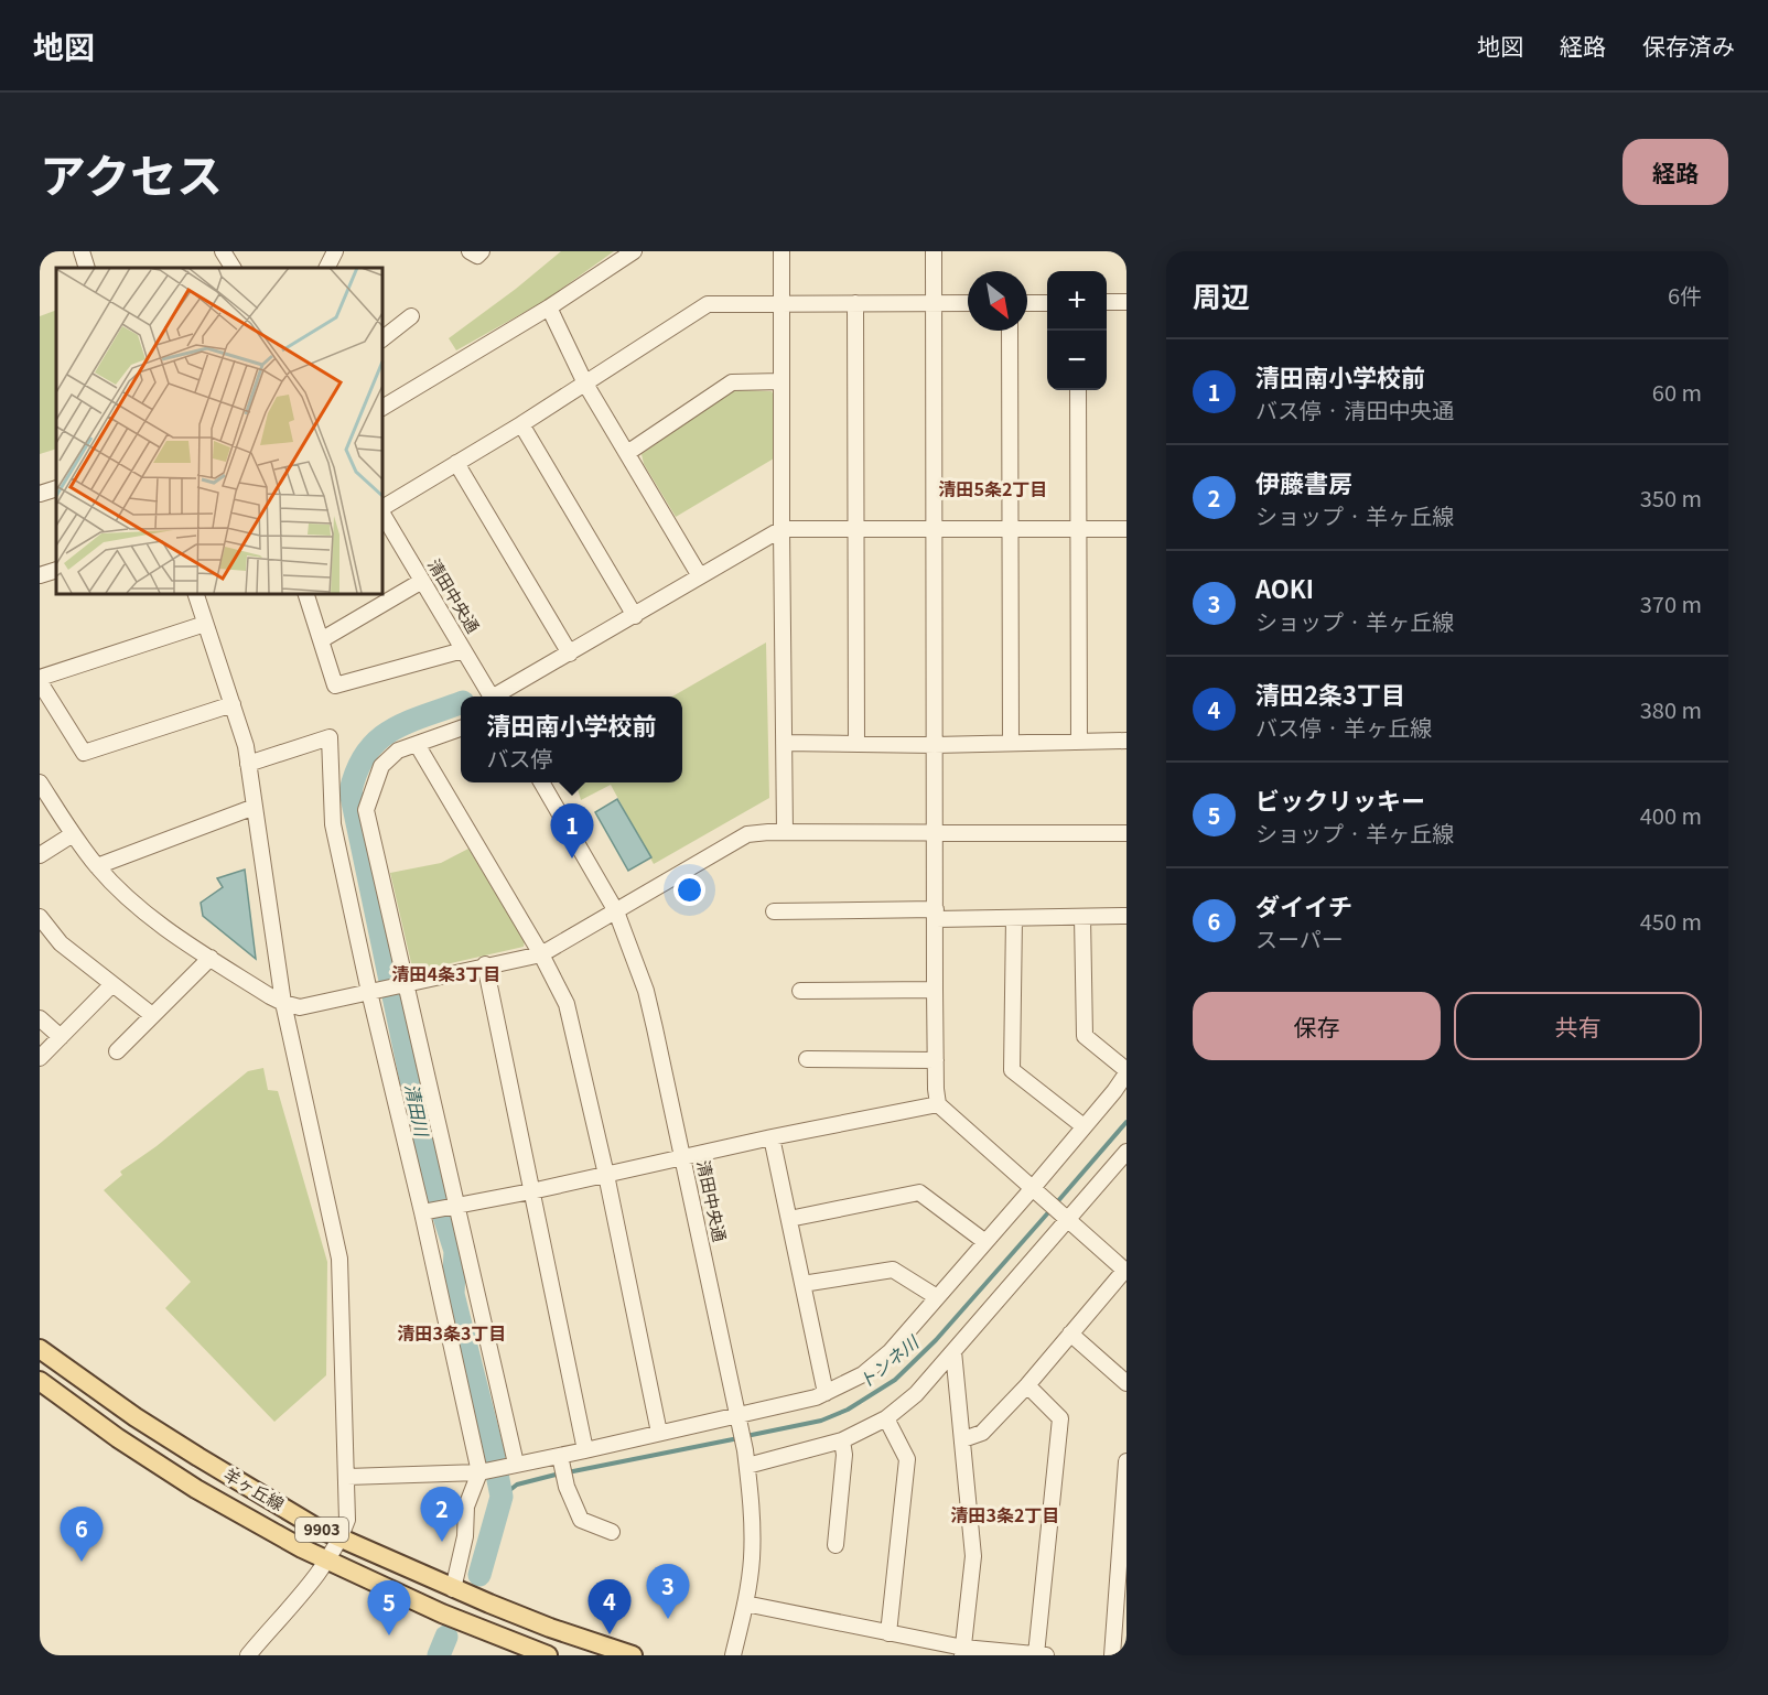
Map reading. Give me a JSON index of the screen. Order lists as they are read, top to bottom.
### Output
{
  "streets": {
    "main road": ["羊ヶ丘線", "9903"],
    "street": ["清田中央通"]
  },
  "districts": [
    "清田5条2丁目",
    "清田4条3丁目",
    "清田3条3丁目",
    "清田3条2丁目"
  ],
  "water": ["清田川", "トンネ川"],
  "north": "bottom right",
  "page": {
    "header": "地図",
    "nav": ["地図", "経路", "保存済み"],
    "title": "アクセス",
    "buttons": [
      "経路",
      ["保存", "共有"]
    ],
    "heading": ["周辺", "6件"],
    "map_buttons": ["+", "−"],
    "list": [
      {
        "mark": "1",
        "name": "清田南小学校前",
        "note": "バス停 · 清田中央通",
        "value": "60 m"
      },
      {
        "mark": "2",
        "name": "伊藤書房",
        "note": "ショップ · 羊ヶ丘線",
        "value": "350 m"
      },
      {
        "mark": "3",
        "name": "AOKI",
        "note": "ショップ · 羊ヶ丘線",
        "value": "370 m"
      },
      {
        "mark": "4",
        "name": "清田2条3丁目",
        "note": "バス停 · 羊ヶ丘線",
        "value": "380 m"
      },
      {
        "mark": "5",
        "name": "ビックリッキー",
        "note": "ショップ · 羊ヶ丘線",
        "value": "400 m"
      },
      {
        "mark": "6",
        "name": "ダイイチ",
        "note": "スーパー",
        "value": "450 m"
      }
    ],
    "popup": ["清田南小学校前", "バス停"],
    "pins": [
      "1",
      "2",
      "6",
      "3",
      "4",
      "5"
    ]
  }
}
